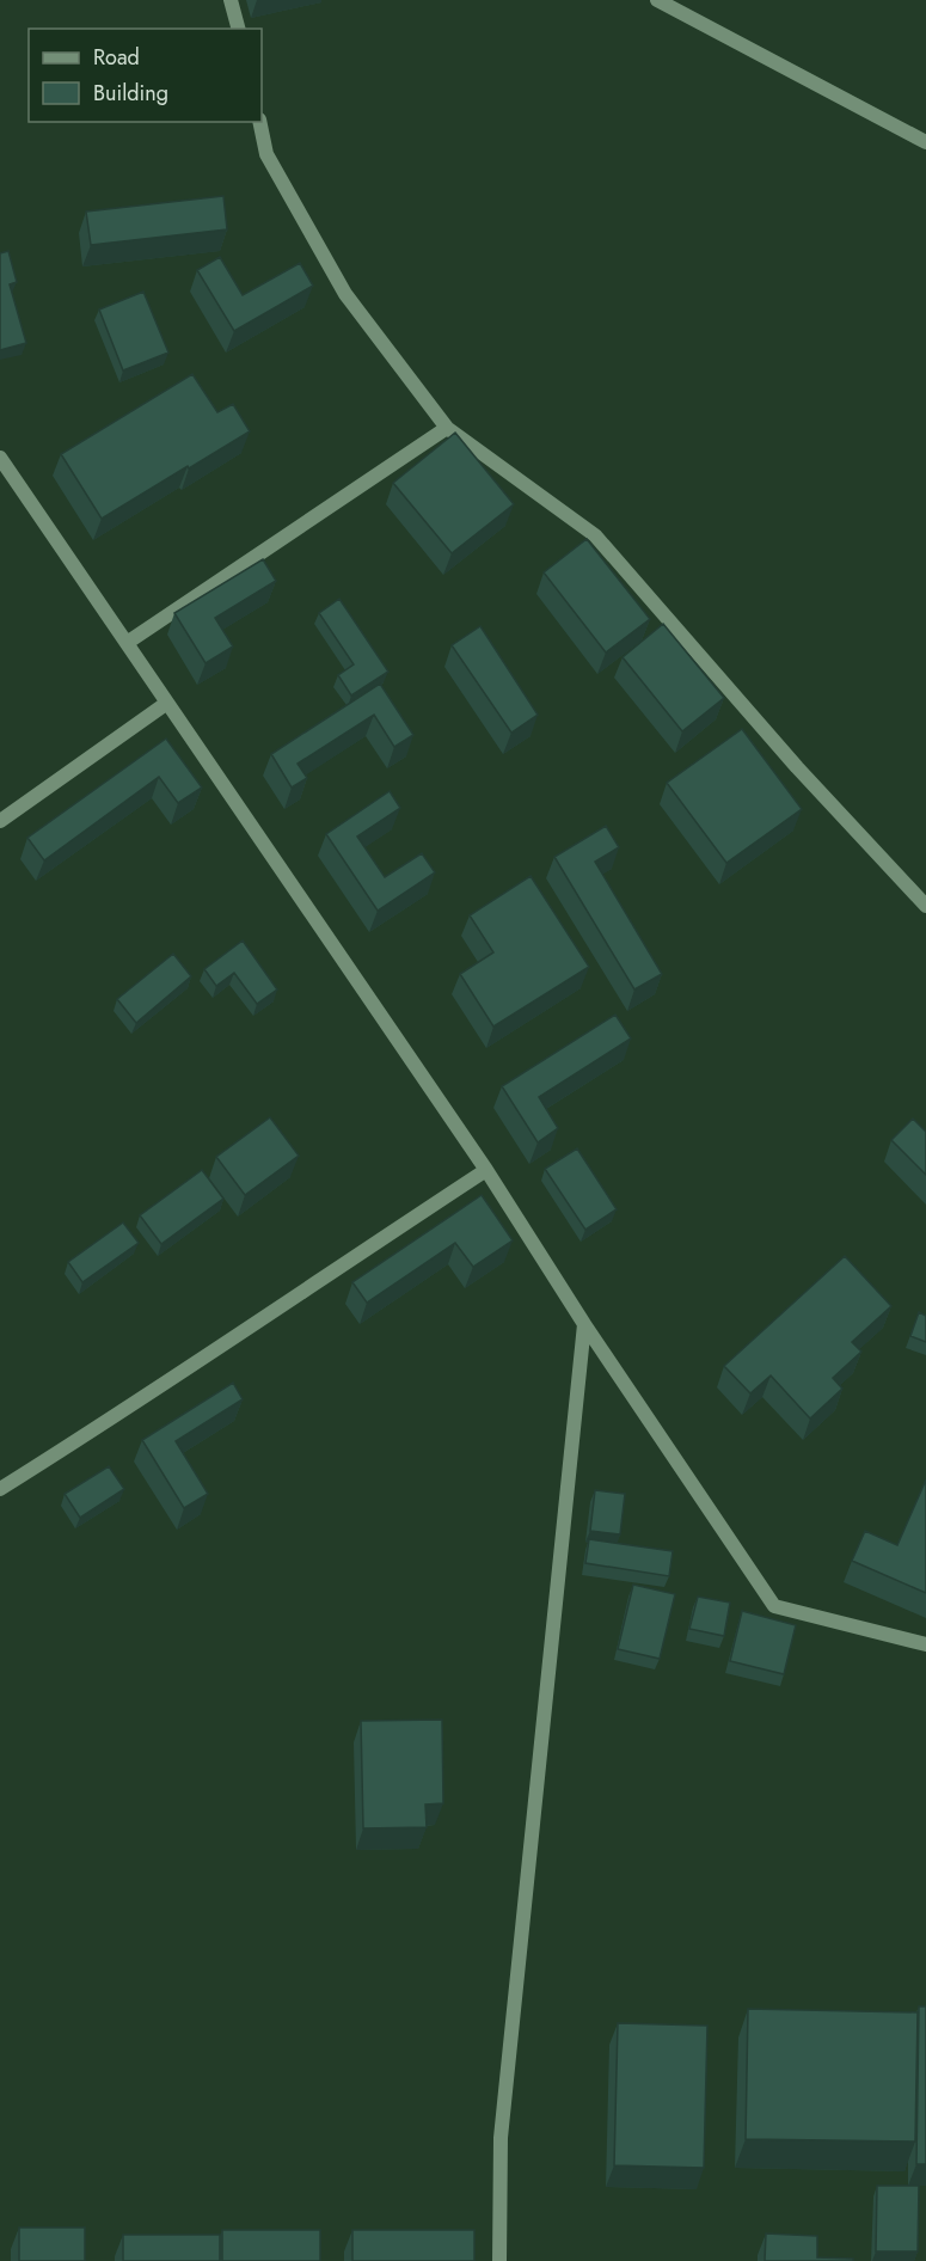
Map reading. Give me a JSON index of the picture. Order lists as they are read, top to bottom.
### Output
{
  "legend": ["Road", "Building"]
}
